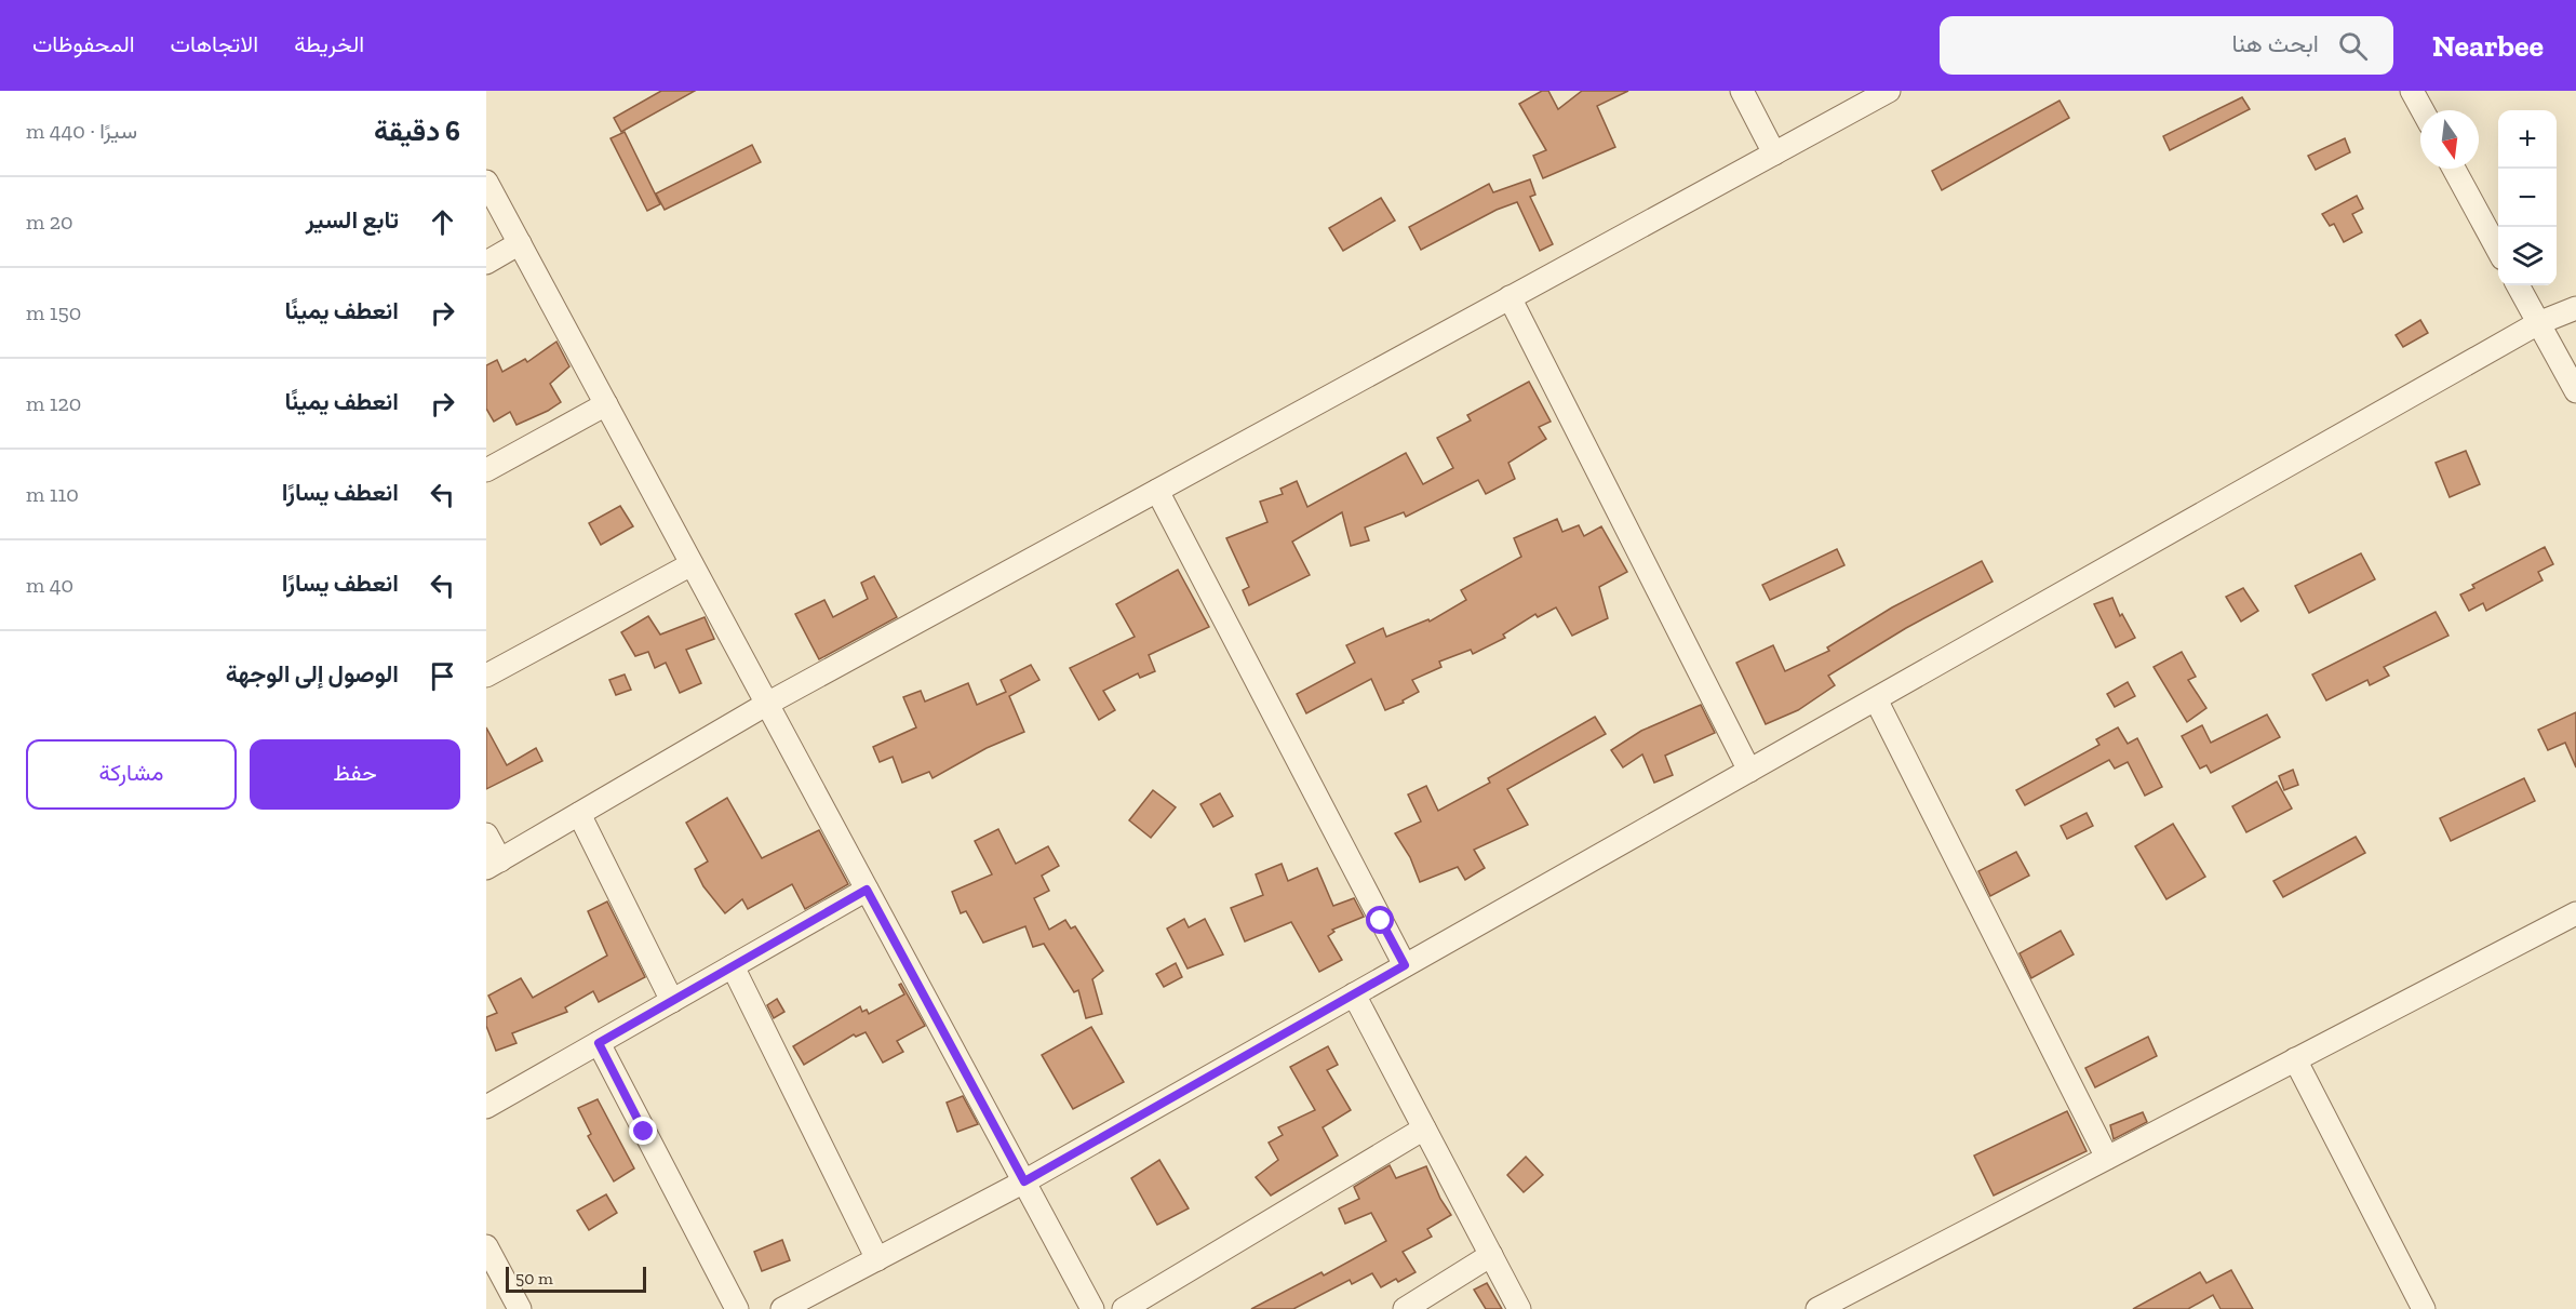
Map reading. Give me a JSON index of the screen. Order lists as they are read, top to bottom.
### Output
{
  "scale_bar": "50 m",
  "north": "bottom",
  "page": {
    "header": "Nearbee",
    "search": "ابحث هنا",
    "nav": ["الخريطة", "الاتجاهات", "المحفوظات"],
    "heading": ["6 دقيقة", "سيرًا · 440 m"],
    "map_buttons": ["+", "−"],
    "list": [
      ["تابع السير", "20 m"],
      ["انعطف يمينًا", "150 m"],
      ["انعطف يمينًا", "120 m"],
      ["انعطف يسارًا", "110 m"],
      ["انعطف يسارًا", "40 m"],
      "الوصول إلى الوجهة"
    ],
    "buttons": ["حفظ", "مشاركة"],
    "scale": "50 m"
  }
}
